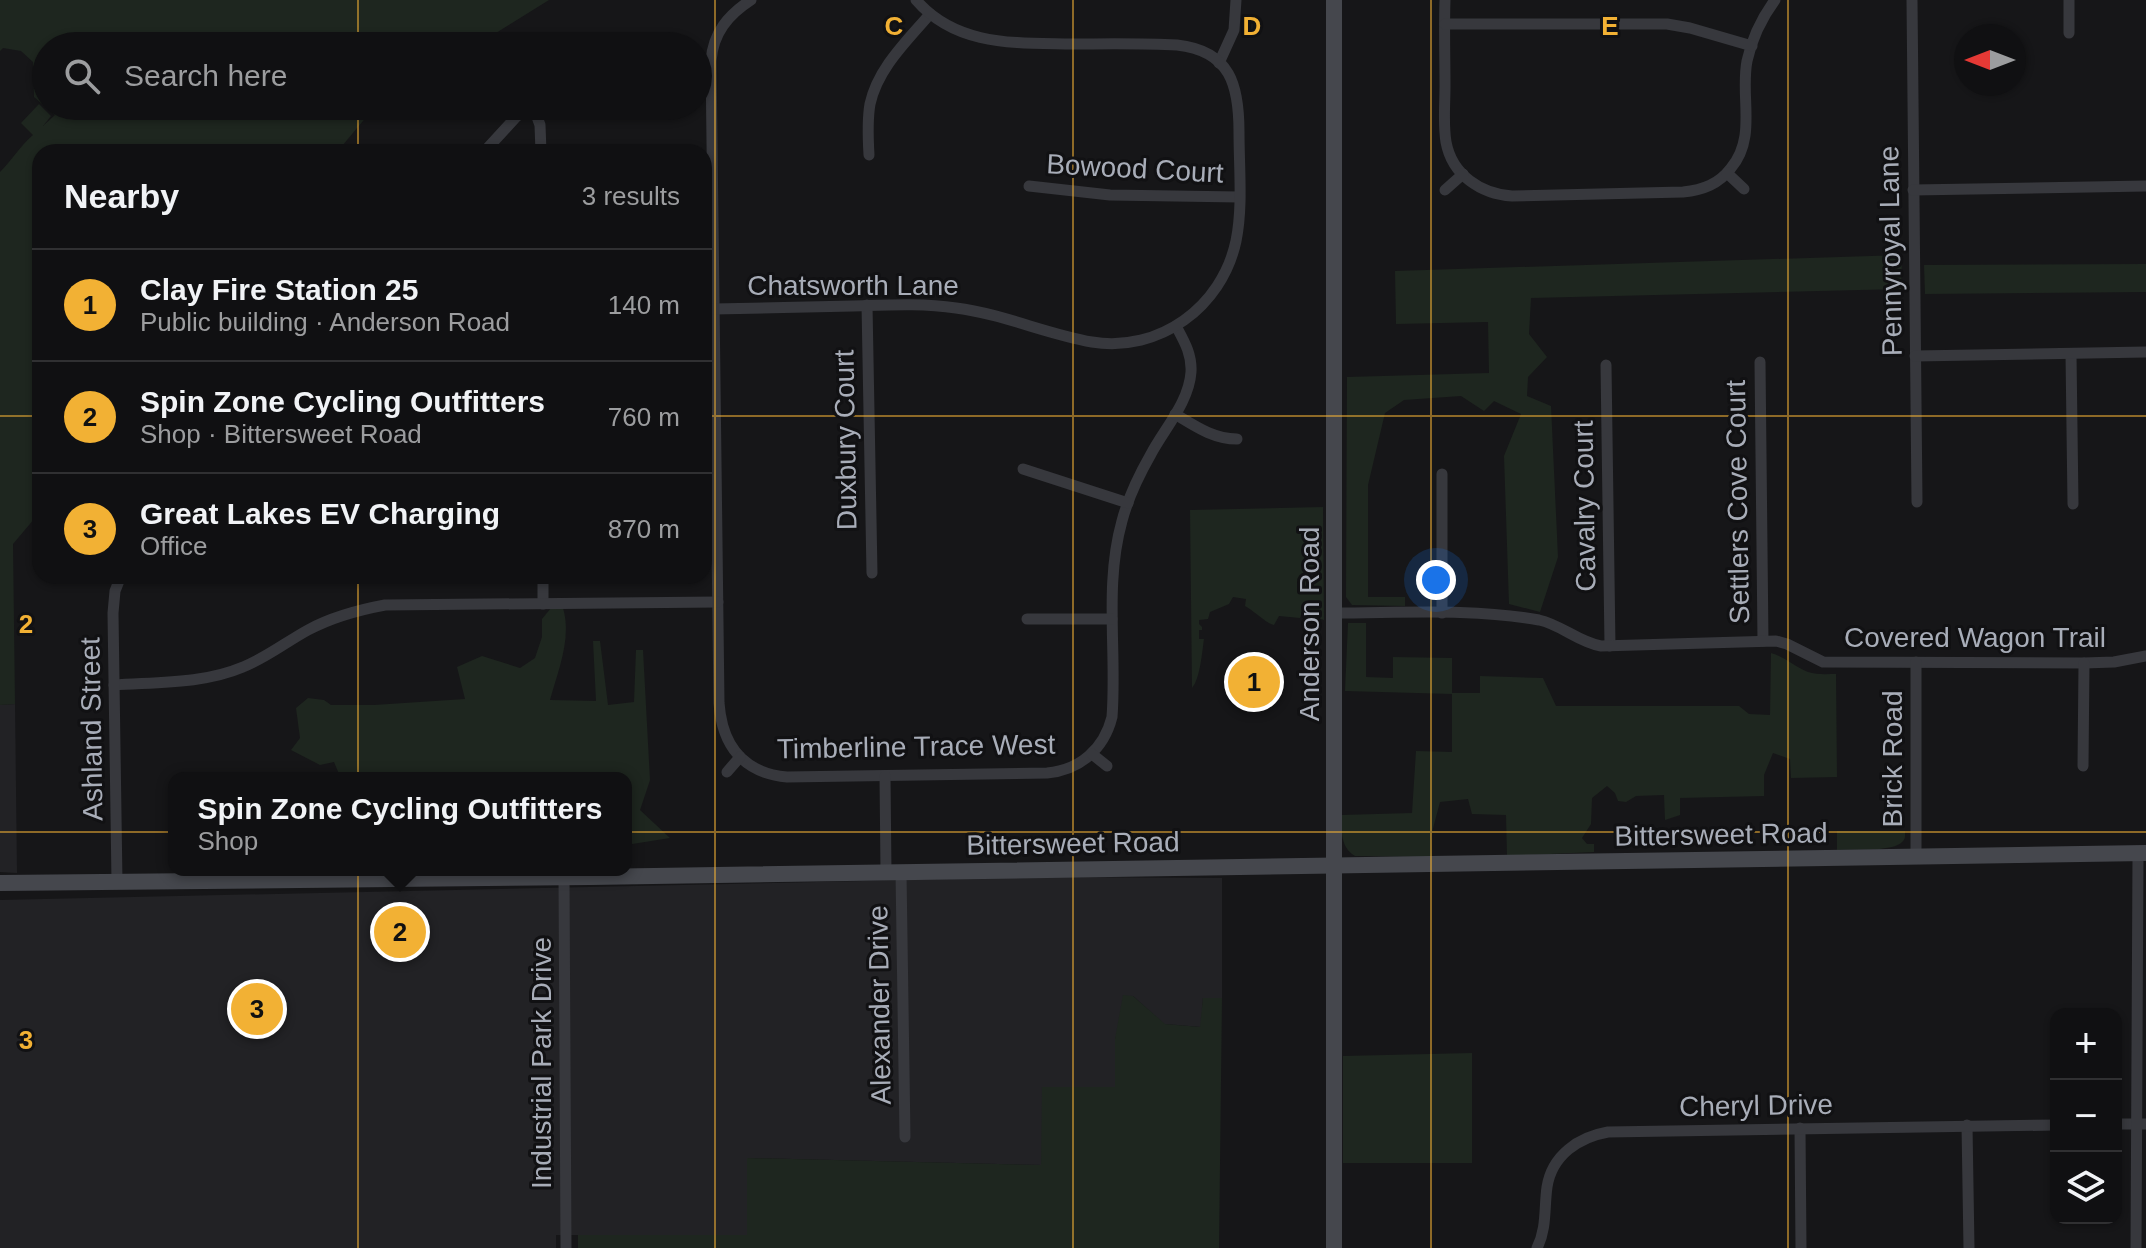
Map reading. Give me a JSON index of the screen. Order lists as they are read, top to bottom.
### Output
{
  "streets": {
    "street": [
      "Bowood Court",
      "Pennyroyal Lane",
      "Chatsworth Lane",
      "Duxbury Court",
      "Settlers Cove Court",
      "Cavalry Court",
      "Anderson Road",
      "Covered Wagon Trail",
      "Ashland Street",
      "Timberline Trace West",
      "Brick Road",
      "Bittersweet Road",
      "Alexander Drive",
      "Industrial Park Drive",
      "Cheryl Drive"
    ]
  },
  "crossings": [
    ["Bowood Court", "Chatsworth Lane"],
    ["Chatsworth Lane", "Duxbury Court"],
    ["Settlers Cove Court", "Covered Wagon Trail"],
    ["Cavalry Court", "Covered Wagon Trail"],
    ["Anderson Road", "Covered Wagon Trail"],
    ["Anderson Road", "Bittersweet Road"],
    ["Covered Wagon Trail", "Brick Road"],
    ["Ashland Street", "Bittersweet Road"],
    ["Timberline Trace West", "Alexander Drive"],
    ["Brick Road", "Bittersweet Road"],
    ["Bittersweet Road", "Alexander Drive"],
    ["Bittersweet Road", "Industrial Park Drive"]
  ],
  "north": "left",
  "page": {
    "search": "Search here",
    "heading": ["Nearby", "3 results"],
    "list": [
      {
        "mark": "1",
        "name": "Clay Fire Station 25",
        "note": "Public building · Anderson Road",
        "value": "140 m"
      },
      {
        "mark": "2",
        "name": "Spin Zone Cycling Outfitters",
        "note": "Shop · Bittersweet Road",
        "value": "760 m"
      },
      {
        "mark": "3",
        "name": "Great Lakes EV Charging",
        "note": "Office",
        "value": "870 m"
      }
    ],
    "pins": ["1", "2", "3"],
    "popup": ["Spin Zone Cycling Outfitters", "Shop"],
    "map_buttons": ["+", "−"]
  },
  "grid": {
    "columns": ["C", "D", "E"],
    "rows": ["2", "3"]
  }
}
